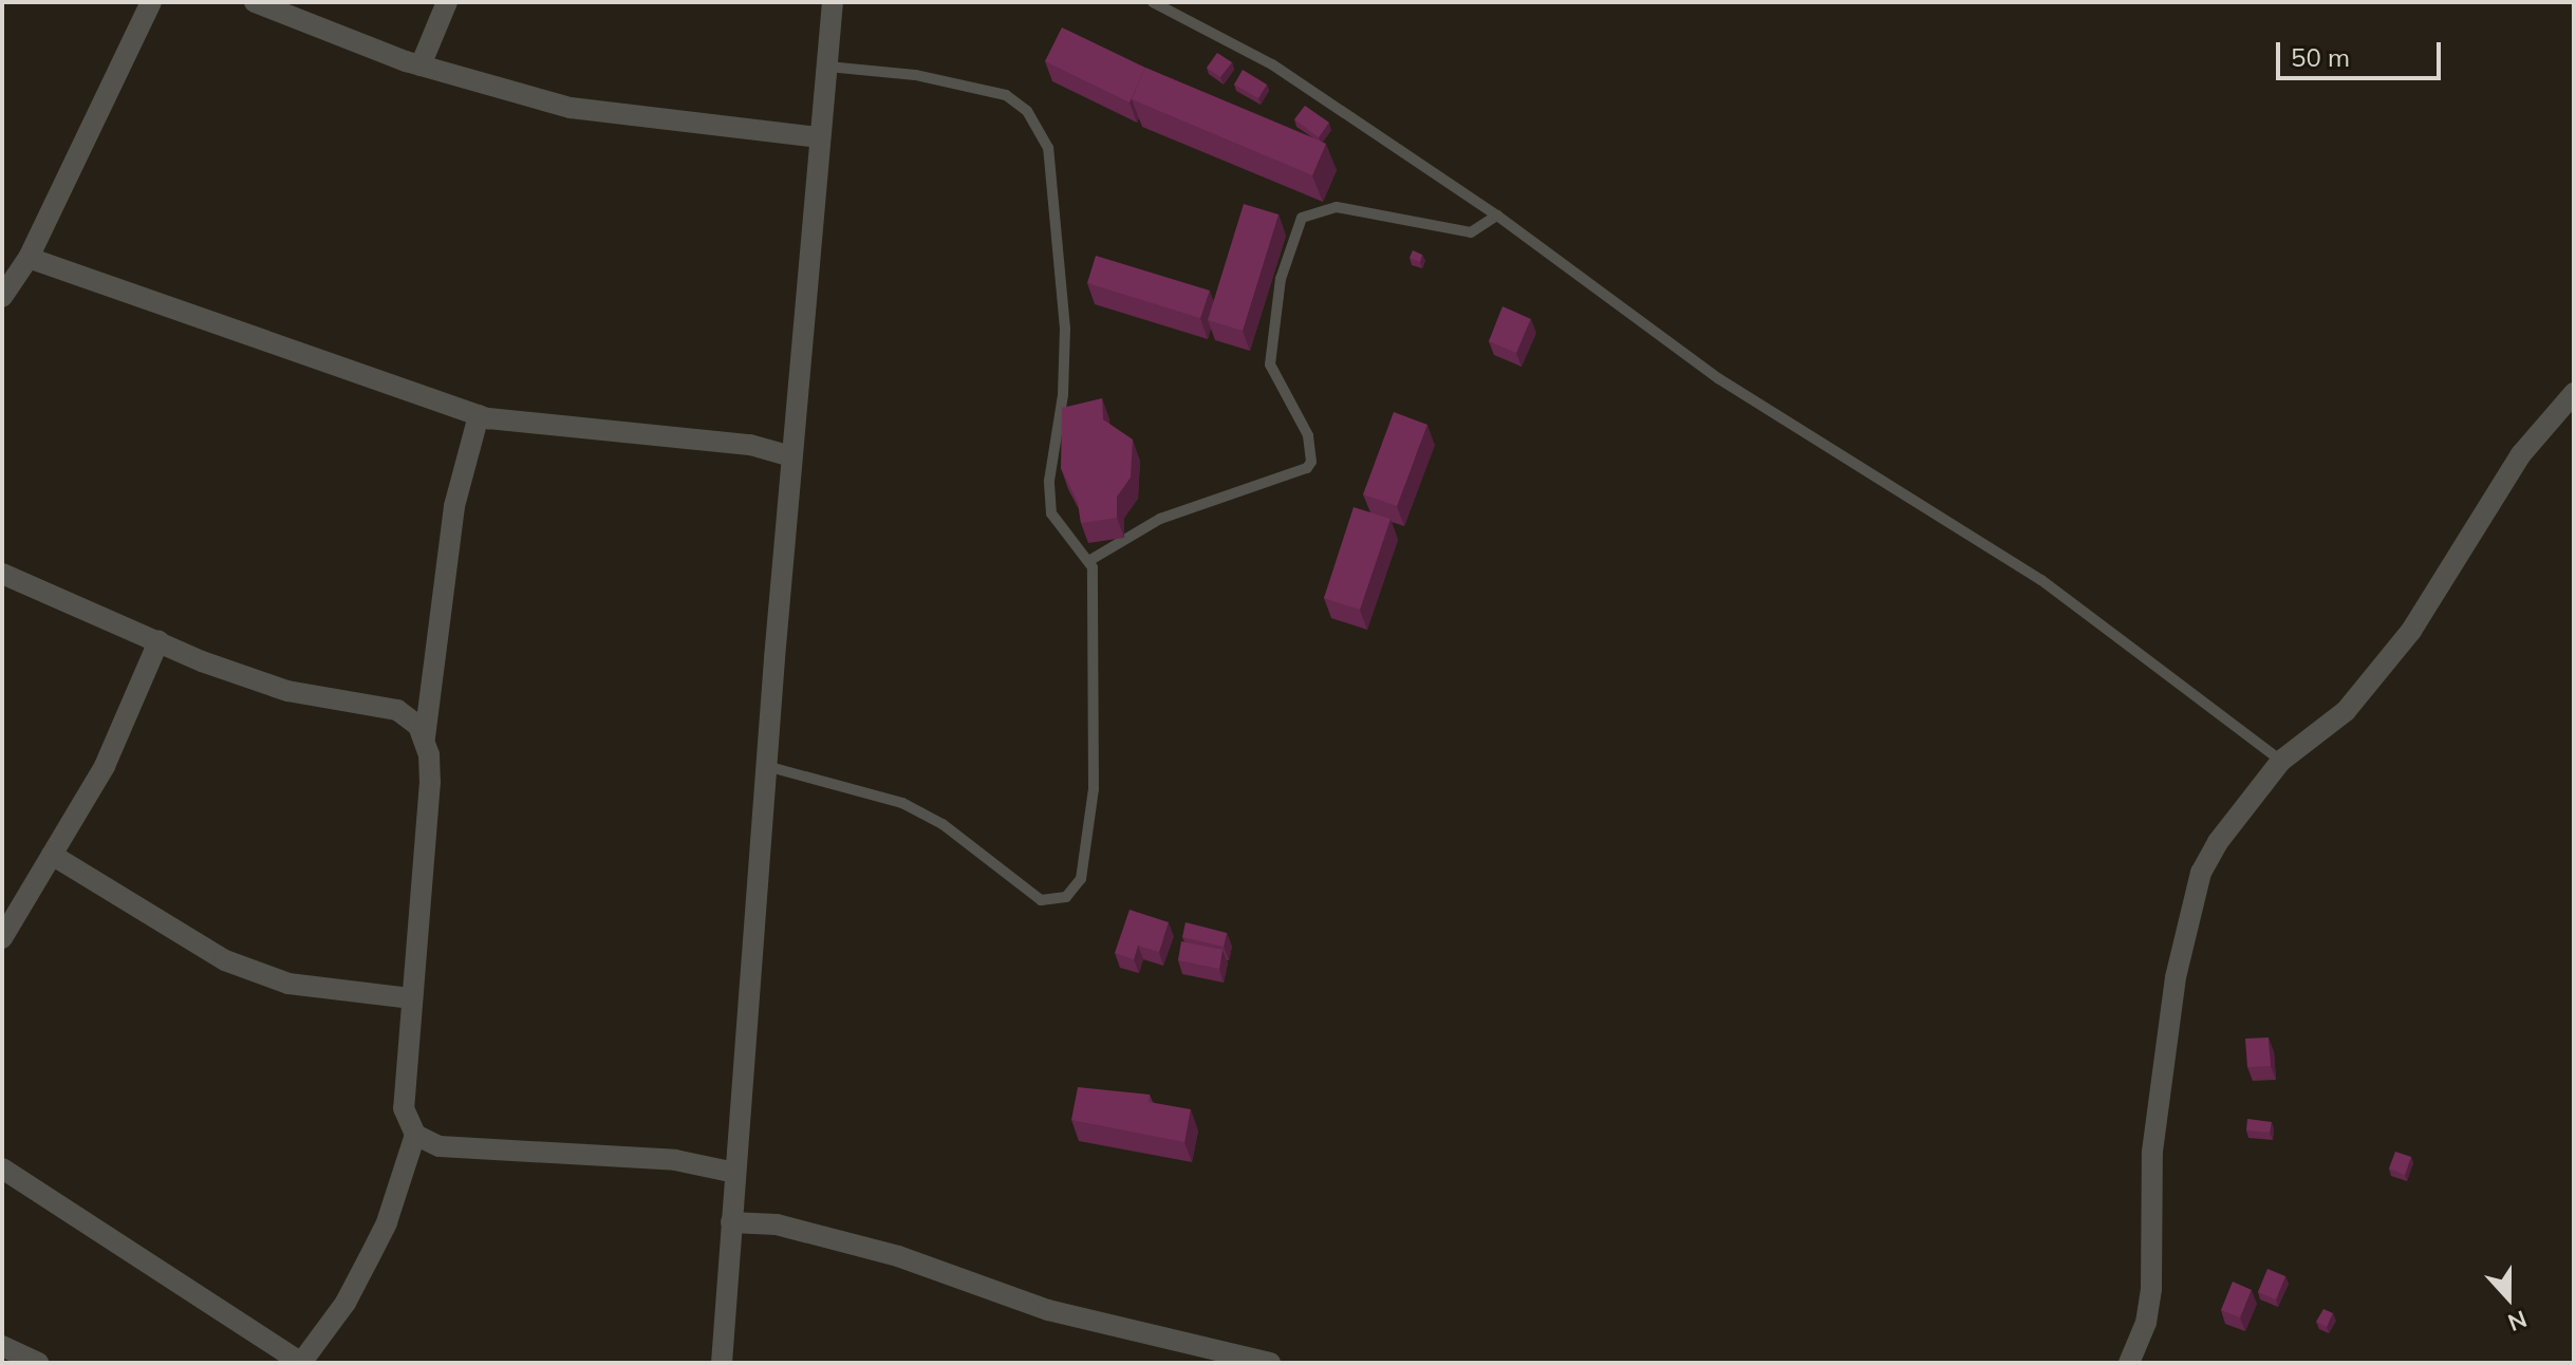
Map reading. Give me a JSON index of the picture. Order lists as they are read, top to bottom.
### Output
{
  "scale_bar": "50 m",
  "north": "bottom"
}
